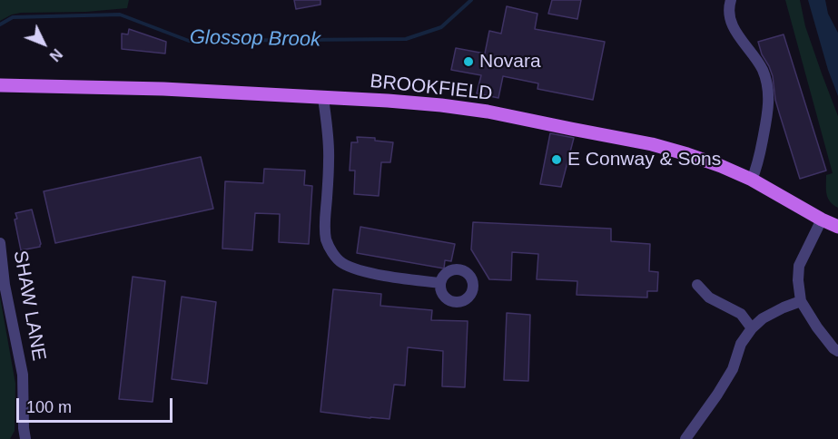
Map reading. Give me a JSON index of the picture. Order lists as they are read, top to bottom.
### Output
{
  "streets": {
    "main road": ["BROOKFIELD"],
    "street": ["SHAW LANE"]
  },
  "water": ["Glossop Brook"],
  "places": ["Novara", "E Conway & Sons"],
  "scale_bar": "100 m",
  "north": "bottom right"
}
